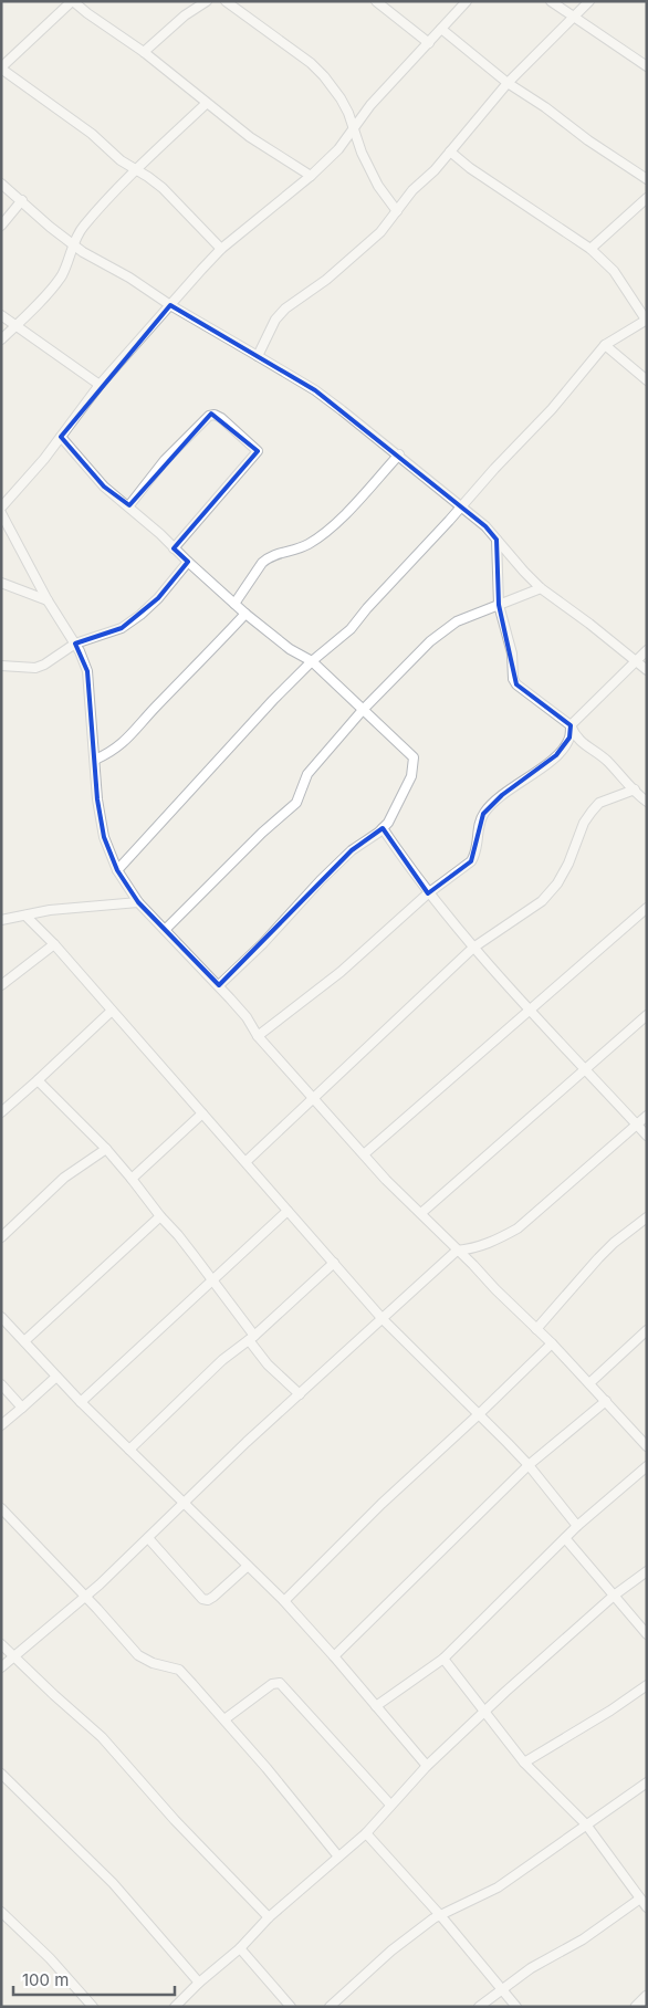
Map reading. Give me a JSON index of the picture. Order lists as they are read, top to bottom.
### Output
{
  "scale_bar": "100 m"
}
